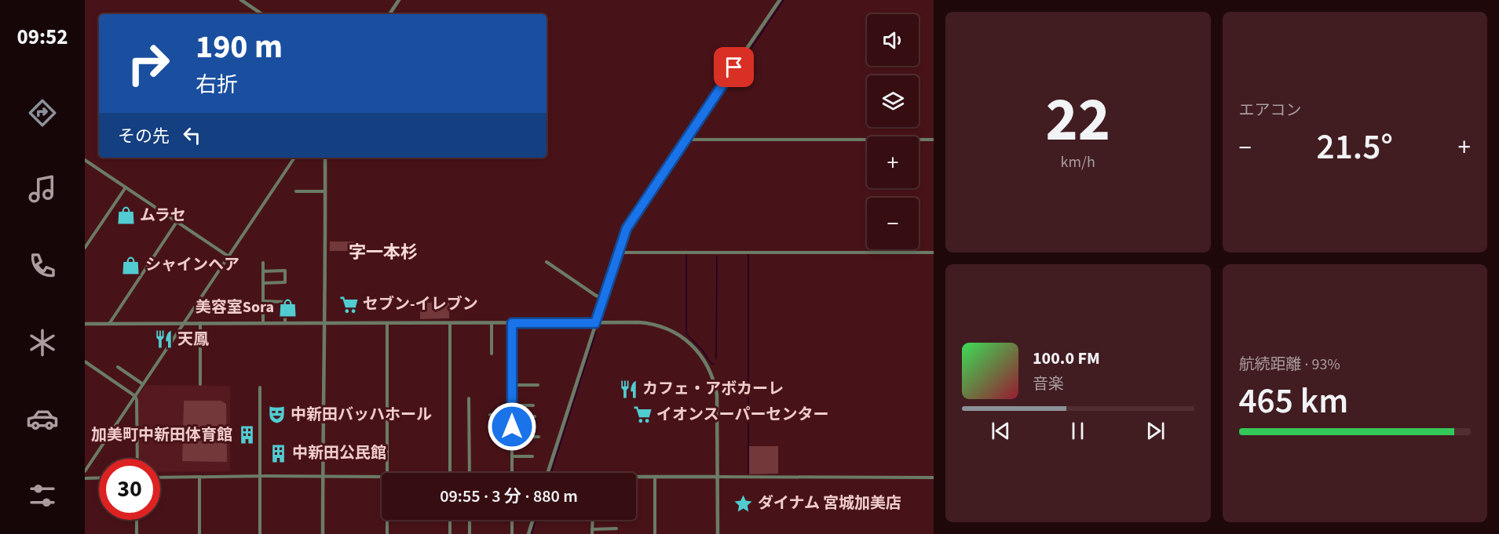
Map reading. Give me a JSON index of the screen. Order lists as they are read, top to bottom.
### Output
{
  "districts": ["字一本杉"],
  "places": {
    "shop": ["ムラセ", "シャインヘア", "美容室Sora"],
    "supermarket": ["セブン-イレブン", "イオンスーパーセンター"],
    "restaurant": ["天鳳", "カフェ・アボカーレ"],
    "theatre": ["中新田バッハホール"],
    "building": ["加美町中新田体育館", "中新田公民館"],
    "place": ["ダイナム 宮城加美店"]
  },
  "page": {
    "tabs": "09:52",
    "tile": [
      ["22", "km/h"],
      "エアコン",
      ["航続距離 · 93%", "465 km"]
    ],
    "map_buttons": ["+", "−"],
    "turn": ["190 m", "右折"],
    "then": "その先",
    "heat": ["−", "21.5°", "+"],
    "song": ["100.0 FM", "音楽"],
    "limit": "30",
    "trip": "09:55 · 3 分 · 880 m"
  }
}
